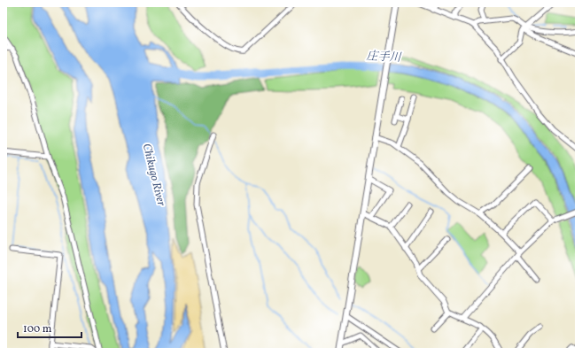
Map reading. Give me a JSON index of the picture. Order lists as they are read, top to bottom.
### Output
{
  "water": ["庄手川", "Chikugo River"],
  "scale_bar": "100 m"
}
